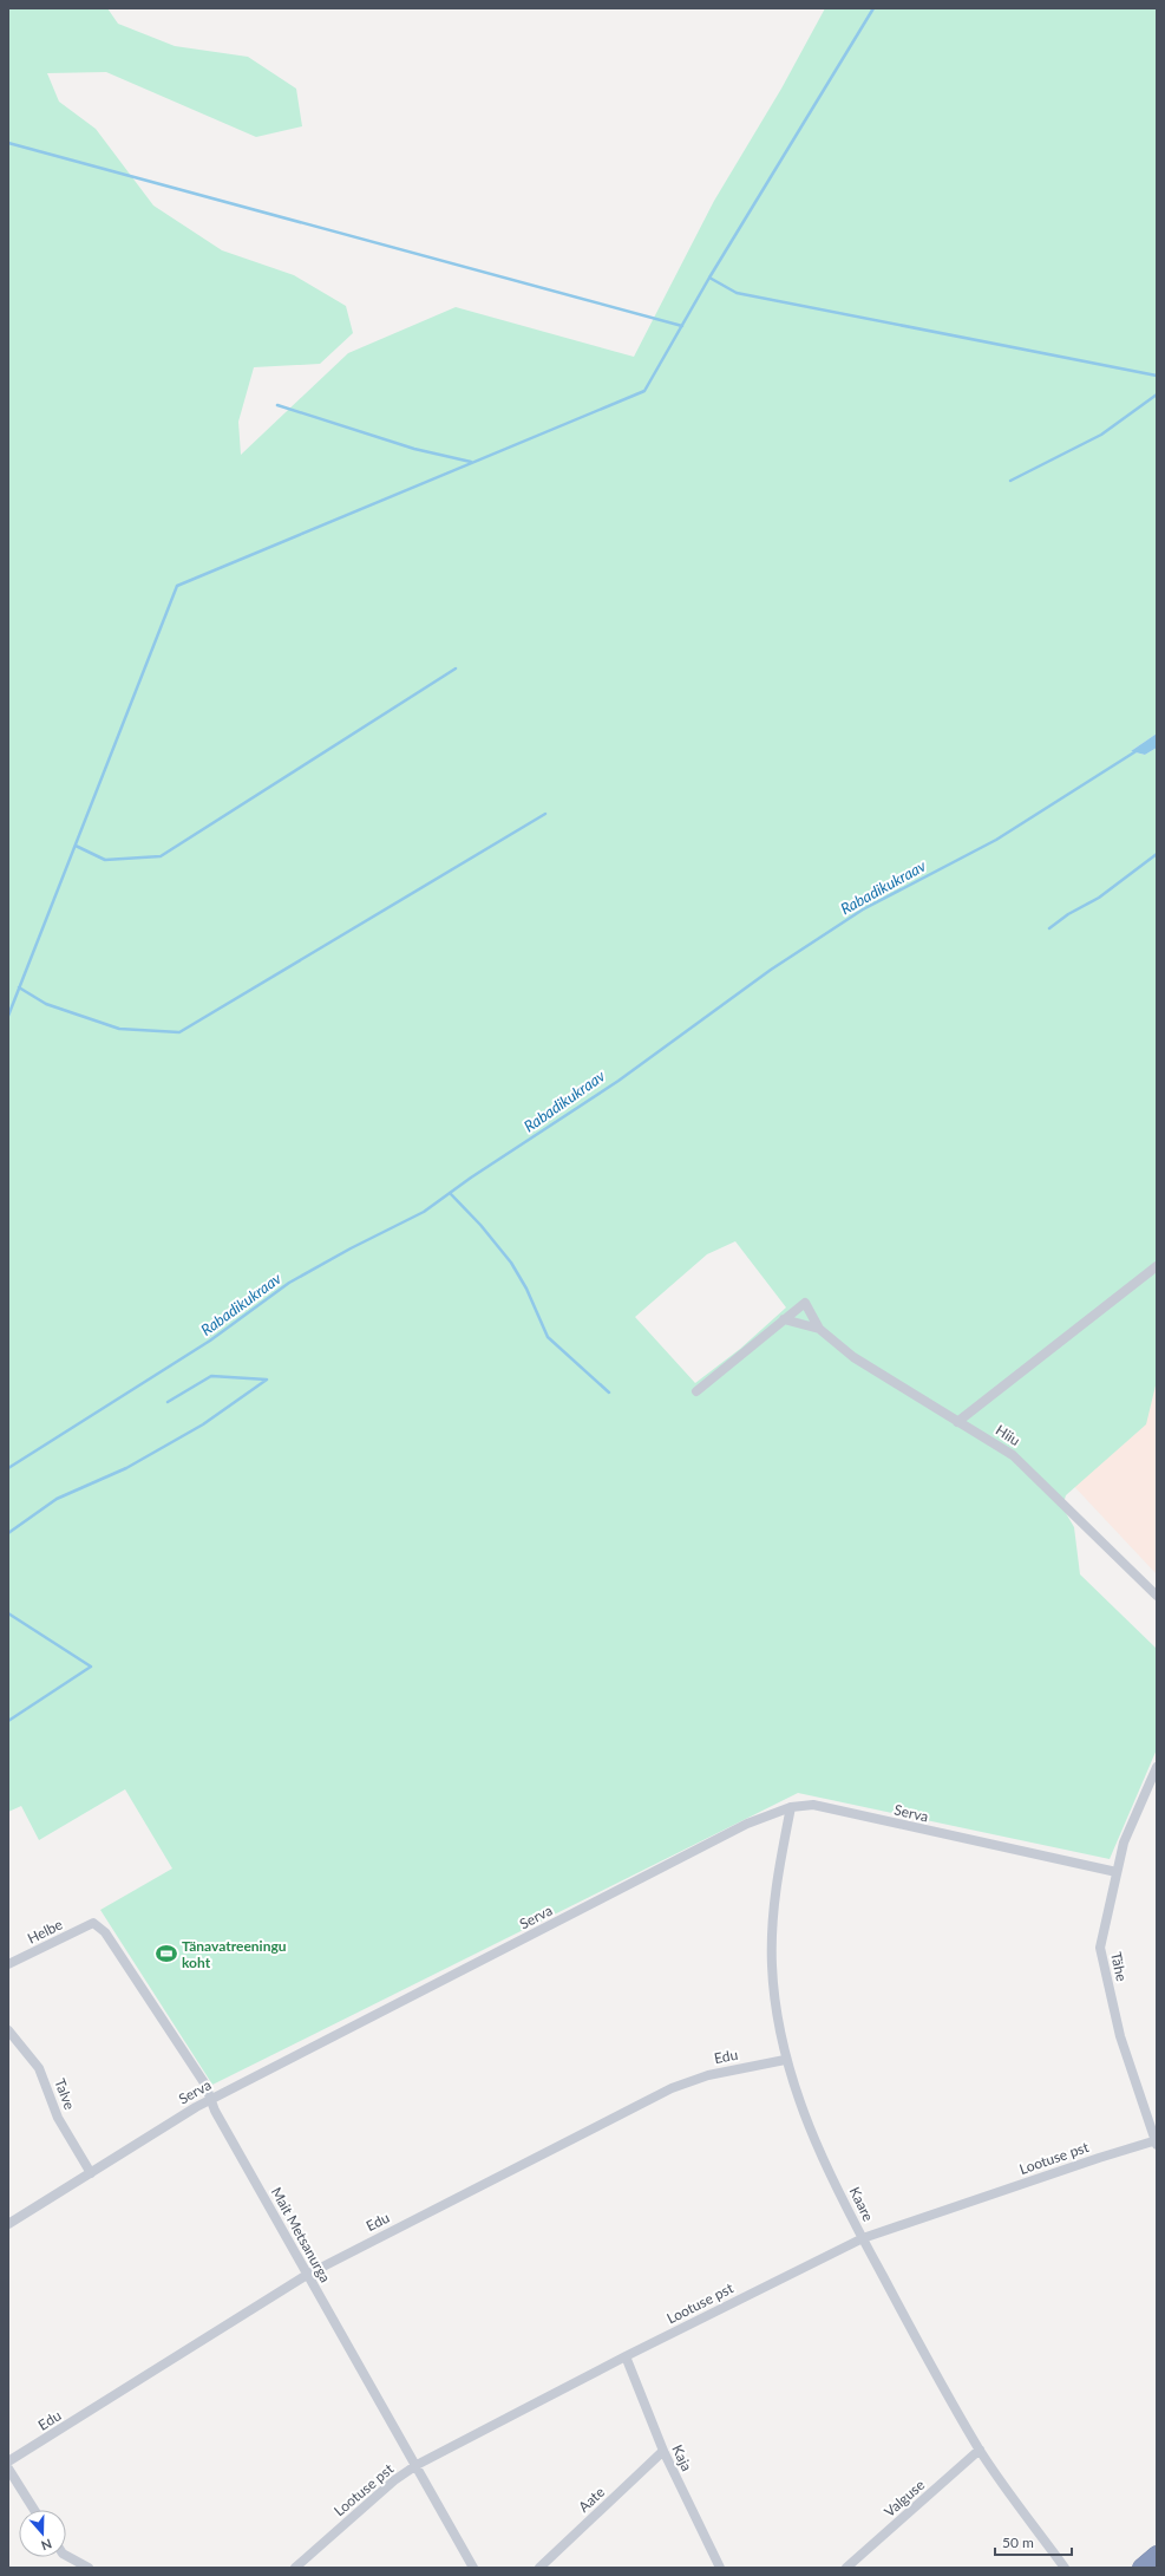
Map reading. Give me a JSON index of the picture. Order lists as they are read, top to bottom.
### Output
{
  "streets": {
    "street": [
      "Hiiu",
      "Serva",
      "Helbe",
      "Tähe",
      "Edu",
      "Talve",
      "Lootuse pst",
      "Kaare",
      "Mait Metsanurga",
      "Kaja",
      "Valguse",
      "Aate"
    ]
  },
  "crossings": [
    ["Serva", "Tähe"],
    ["Serva", "Talve"],
    ["Serva", "Kaare"],
    ["Serva", "Mait Metsanurga"],
    ["Helbe", "Mait Metsanurga"],
    ["Tähe", "Lootuse pst"],
    ["Edu", "Kaare"],
    ["Edu", "Mait Metsanurga"],
    ["Lootuse pst", "Kaare"],
    ["Lootuse pst", "Mait Metsanurga"],
    ["Lootuse pst", "Kaja"],
    ["Kaare", "Valguse"],
    ["Kaja", "Aate"]
  ],
  "water": ["Rabadikukraav"],
  "places": {
    "sports": ["Tänavatreeningu koht"]
  },
  "scale_bar": "50 m",
  "north": "bottom"
}
